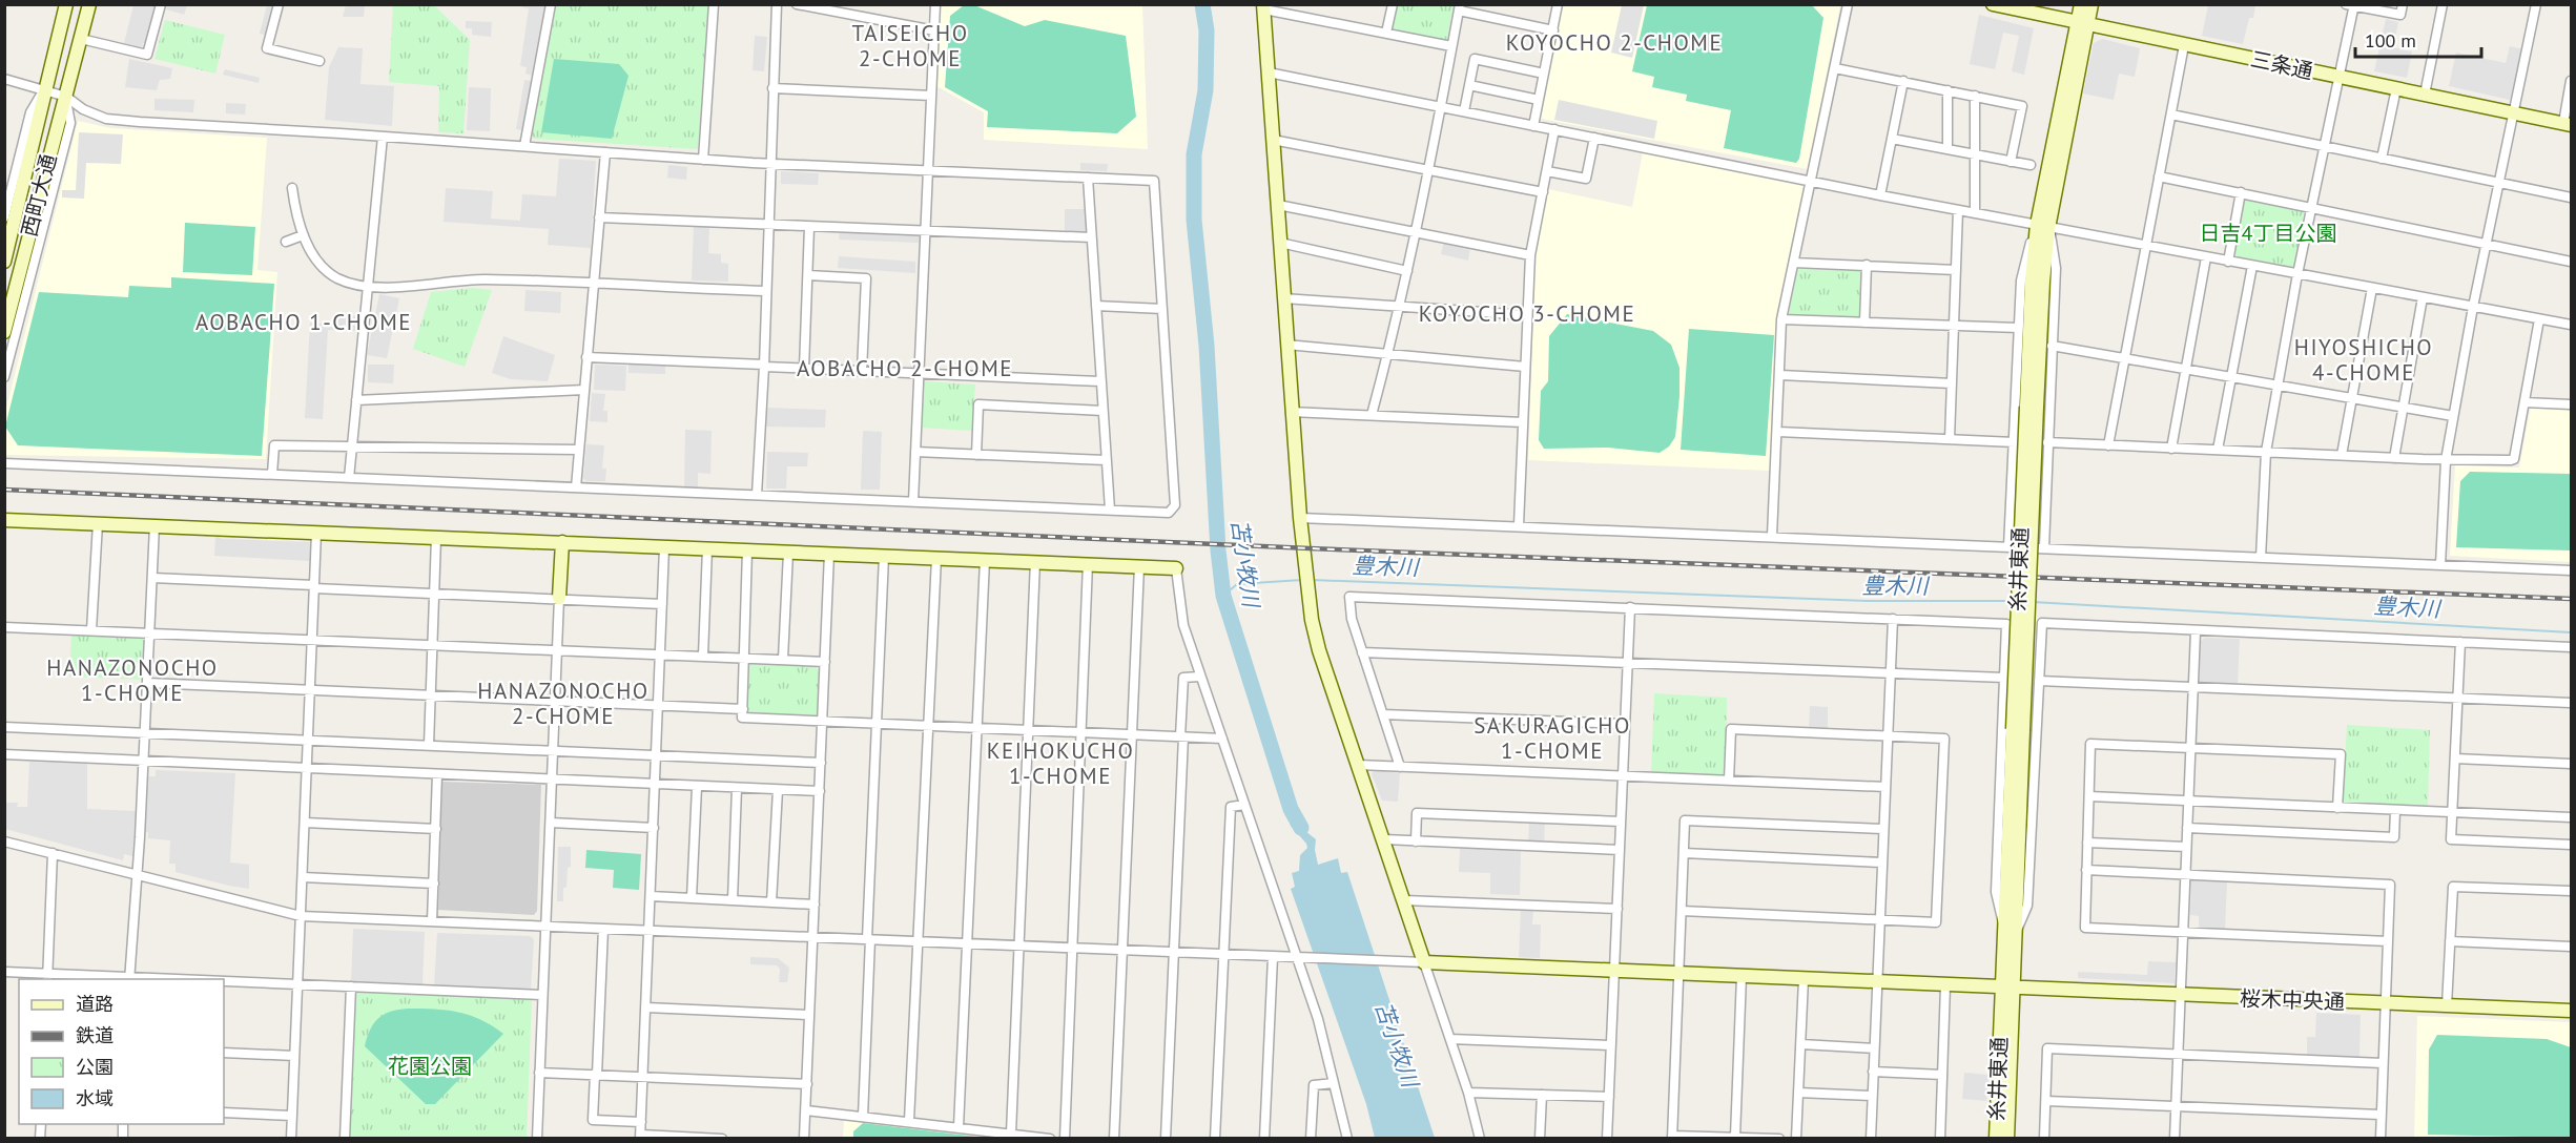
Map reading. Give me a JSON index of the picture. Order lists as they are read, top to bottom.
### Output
{
  "streets": {
    "street": [
      "三条通",
      "西町大通",
      "糸井東通",
      "桜木中央通"
    ]
  },
  "crossings": [
    ["三条通", "糸井東通"],
    ["糸井東通", "桜木中央通"]
  ],
  "districts": [
    "TAISEICHO 2-CHOME",
    "KOYOCHO 2-CHOME",
    "KOYOCHO 3-CHOME",
    "AOBACHO 1-CHOME",
    "HIYOSHICHO 4-CHOME",
    "AOBACHO 2-CHOME",
    "HANAZONOCHO 1-CHOME",
    "HANAZONOCHO 2-CHOME",
    "SAKURAGICHO 1-CHOME",
    "KEIHOKUCHO 1-CHOME"
  ],
  "water": ["苫小牧川", "豊木川"],
  "parks": ["日吉4丁目公園", "花園公園"],
  "legend": [
    "道路",
    "鉄道",
    "公園",
    "水域"
  ],
  "scale_bar": "100 m"
}
